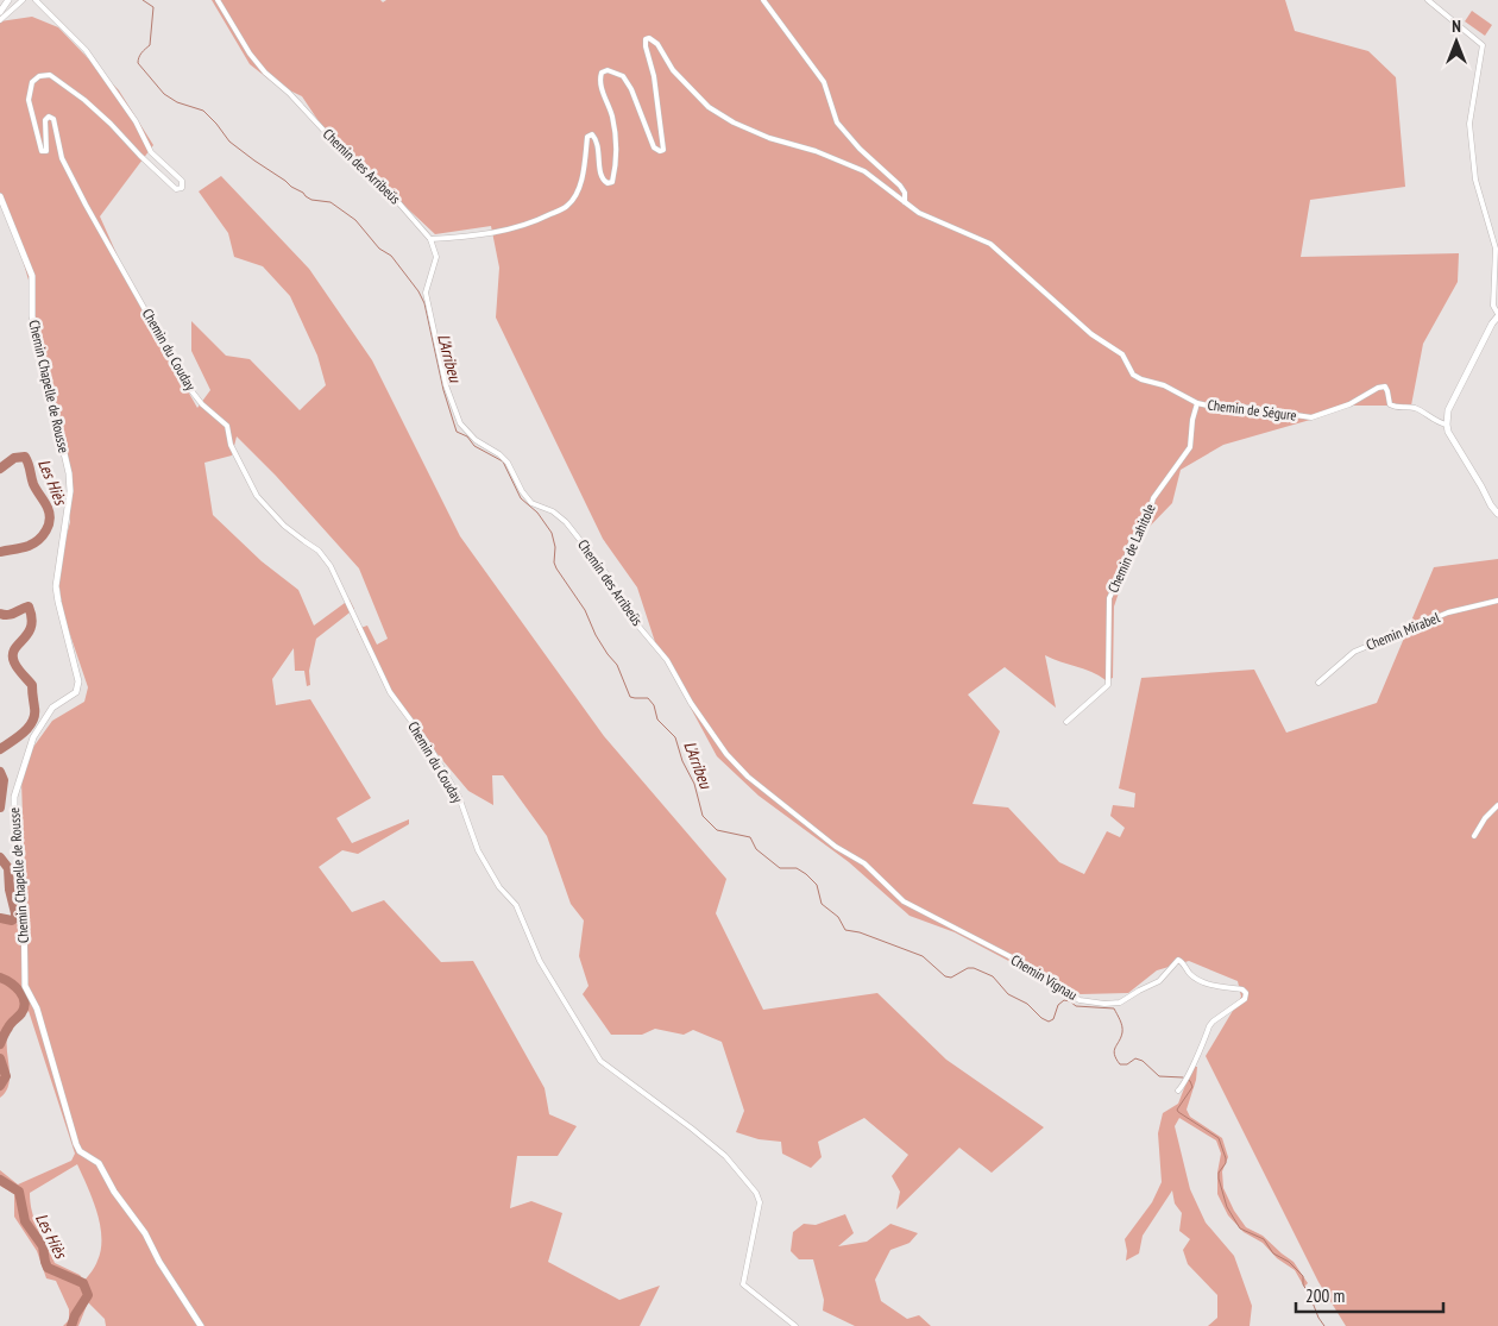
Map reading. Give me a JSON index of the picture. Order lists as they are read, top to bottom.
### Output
{
  "streets": {
    "street": [
      "Chemin des Arribeüs",
      "Chemin du Couday",
      "Chemin Chapelle de Rousse",
      "Chemin de Ségure",
      "Chemin de Lahitole",
      "Chemin Mirabel",
      "Chemin Vignau"
    ]
  },
  "crossings": [
    ["Chemin des Arribeüs", "Chemin de Ségure"],
    ["Chemin des Arribeüs", "Chemin Vignau"],
    ["Chemin de Ségure", "Chemin de Lahitole"]
  ],
  "water": ["L'Arribeu", "Les Hiès"],
  "scale_bar": "200 m",
  "north": "top"
}
